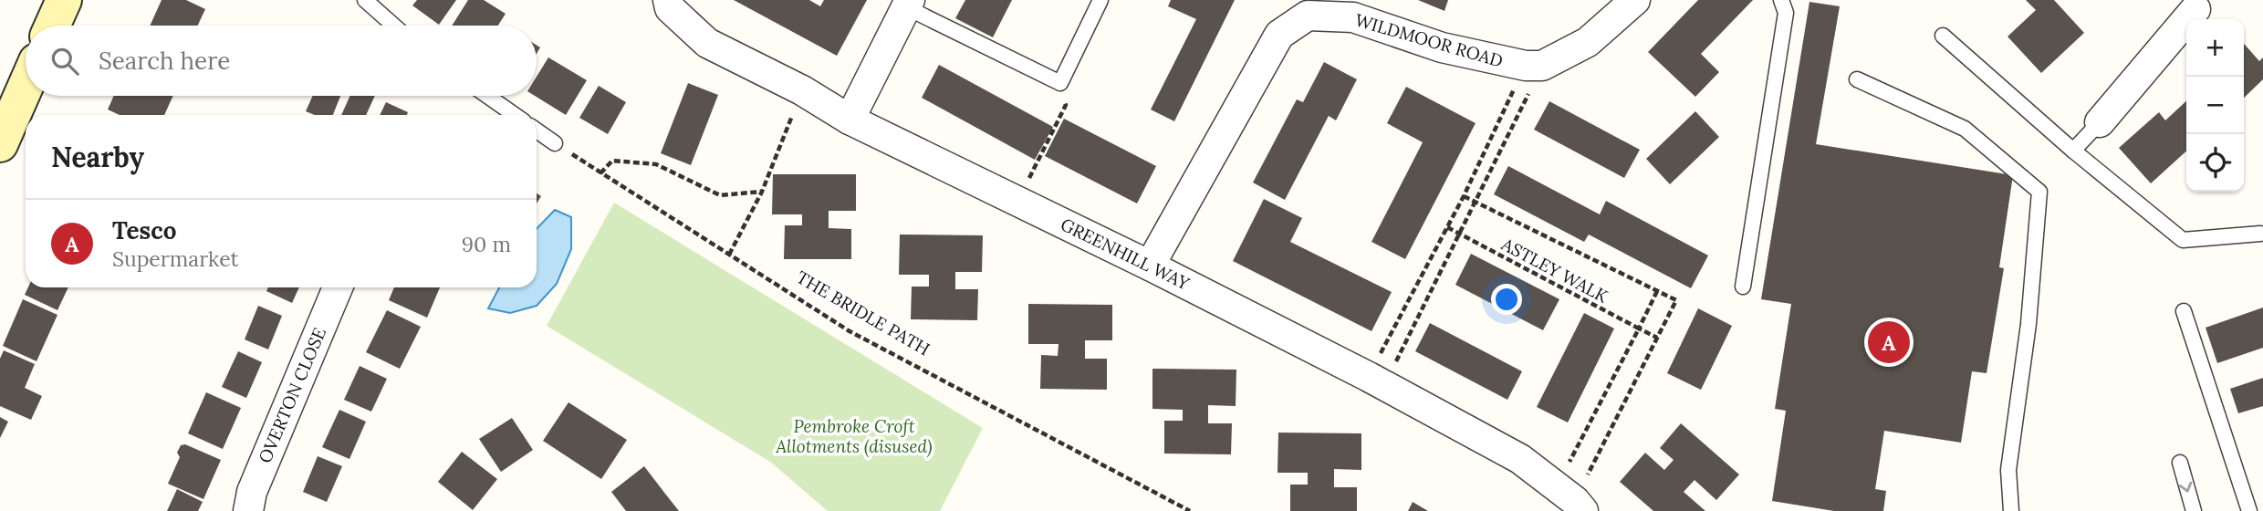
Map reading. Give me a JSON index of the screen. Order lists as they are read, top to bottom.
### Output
{
  "streets": {
    "street": ["WILDMOOR ROAD", "GREENHILL WAY", "OVERTON CLOSE"],
    "path": ["ASTLEY WALK", "THE BRIDLE PATH"]
  },
  "crossings": [
    ["WILDMOOR ROAD", "GREENHILL WAY"],
    ["GREENHILL WAY", "ASTLEY WALK"]
  ],
  "parks": ["Pembroke Croft Allotments (disused)"],
  "page": {
    "map_buttons": ["+", "−"],
    "search": "Search here",
    "heading": "Nearby",
    "list": [
      {
        "mark": "A",
        "name": "Tesco",
        "note": "Supermarket",
        "value": "90 m"
      }
    ],
    "pins": "A"
  }
}
